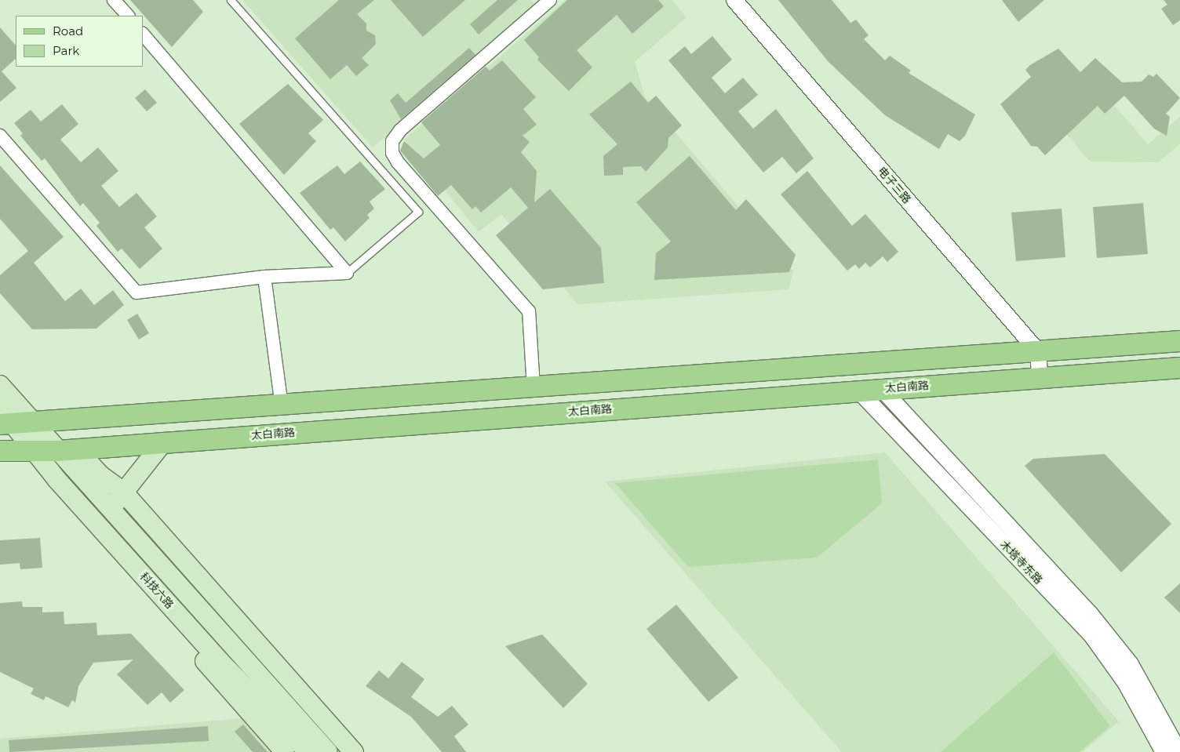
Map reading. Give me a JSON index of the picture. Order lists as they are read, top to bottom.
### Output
{
  "streets": {
    "main road": ["太白南路", "科技六路"],
    "street": ["电子三路", "木塔寺东路"]
  },
  "crossings": [
    ["太白南路", "木塔寺东路"],
    ["太白南路", "科技六路"]
  ],
  "legend": ["Road", "Park"]
}
